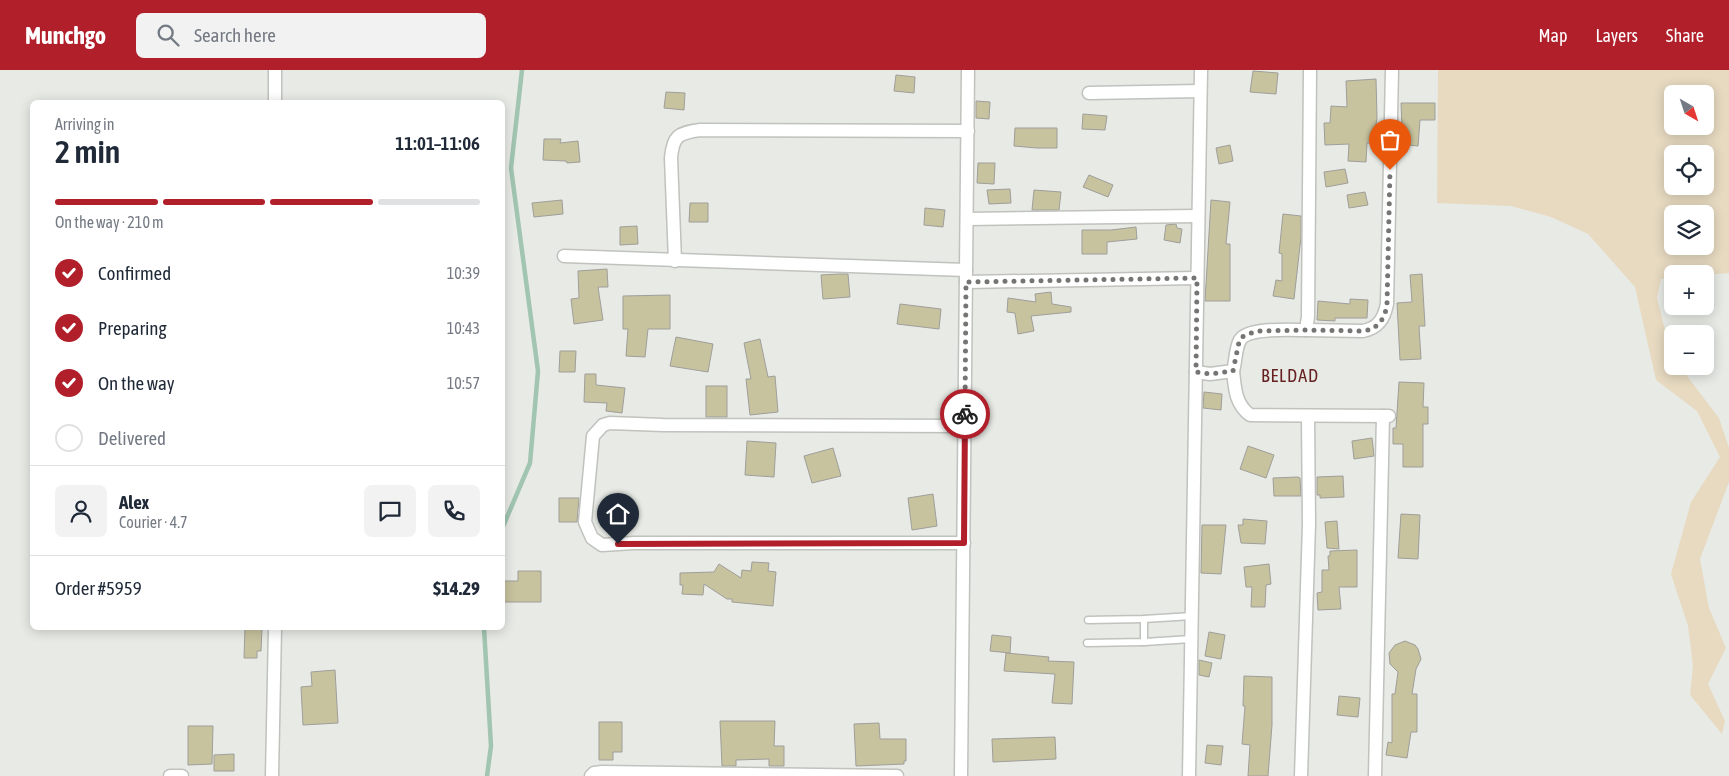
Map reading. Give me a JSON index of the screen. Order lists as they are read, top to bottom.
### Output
{
  "districts": ["BELDAD"],
  "north": "bottom right",
  "page": {
    "header": "Munchgo",
    "search": "Search here",
    "nav": ["Map", "Layers", "Share"],
    "map_buttons": ["+", "−"],
    "heading": ["2 min", "Arriving in", "11:01–11:06"],
    "panel": [
      "Alex",
      "Courier · 4.7",
      "Order #5959",
      "$14.29"
    ],
    "bar": "On the way · 210 m",
    "list": [
      ["Confirmed", "10:39"],
      ["Preparing", "10:43"],
      ["On the way", "10:57"],
      "Delivered"
    ]
  }
}
